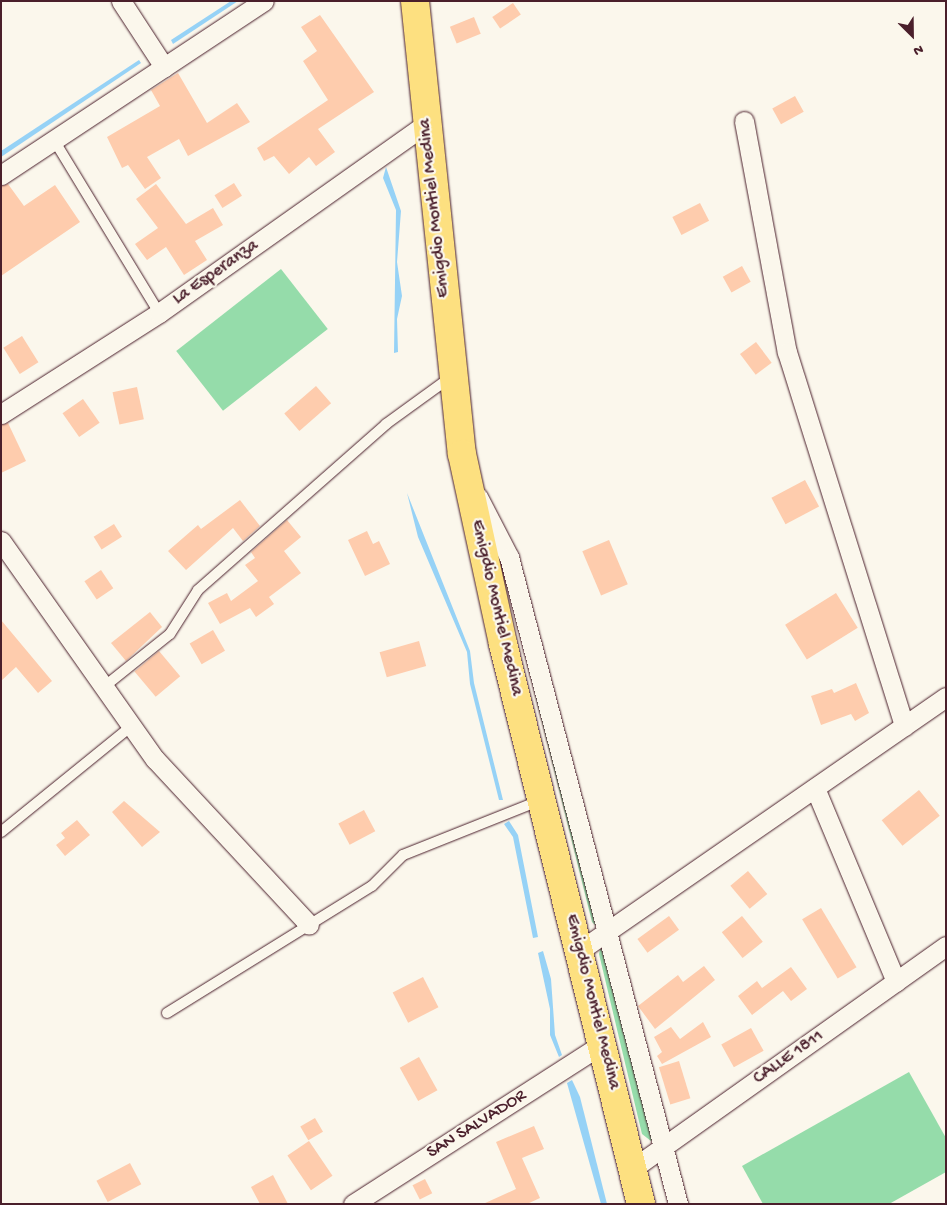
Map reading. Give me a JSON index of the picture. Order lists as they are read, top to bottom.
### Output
{
  "streets": {
    "main road": ["Emigdio Montiel Medina"],
    "street": ["La Esperanza", "CALLE 1811", "SAN SALVADOR"]
  },
  "crossings": [
    ["Emigdio Montiel Medina", "La Esperanza"],
    ["Emigdio Montiel Medina", "CALLE 1811"],
    ["Emigdio Montiel Medina", "SAN SALVADOR"]
  ],
  "north": "bottom right"
}
